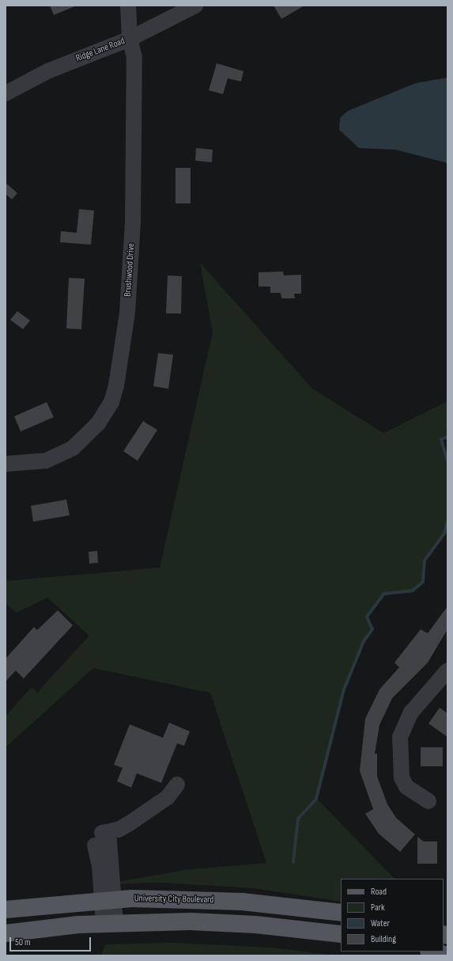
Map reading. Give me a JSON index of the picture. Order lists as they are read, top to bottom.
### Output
{
  "streets": {
    "main road": ["University City Boulevard"],
    "street": ["Ridge Lane Road", "Brushwood Drive"]
  },
  "crossings": [
    ["Ridge Lane Road", "Brushwood Drive"]
  ],
  "legend": [
    "Road",
    "Park",
    "Water",
    "Building"
  ],
  "scale_bar": "50 m"
}
